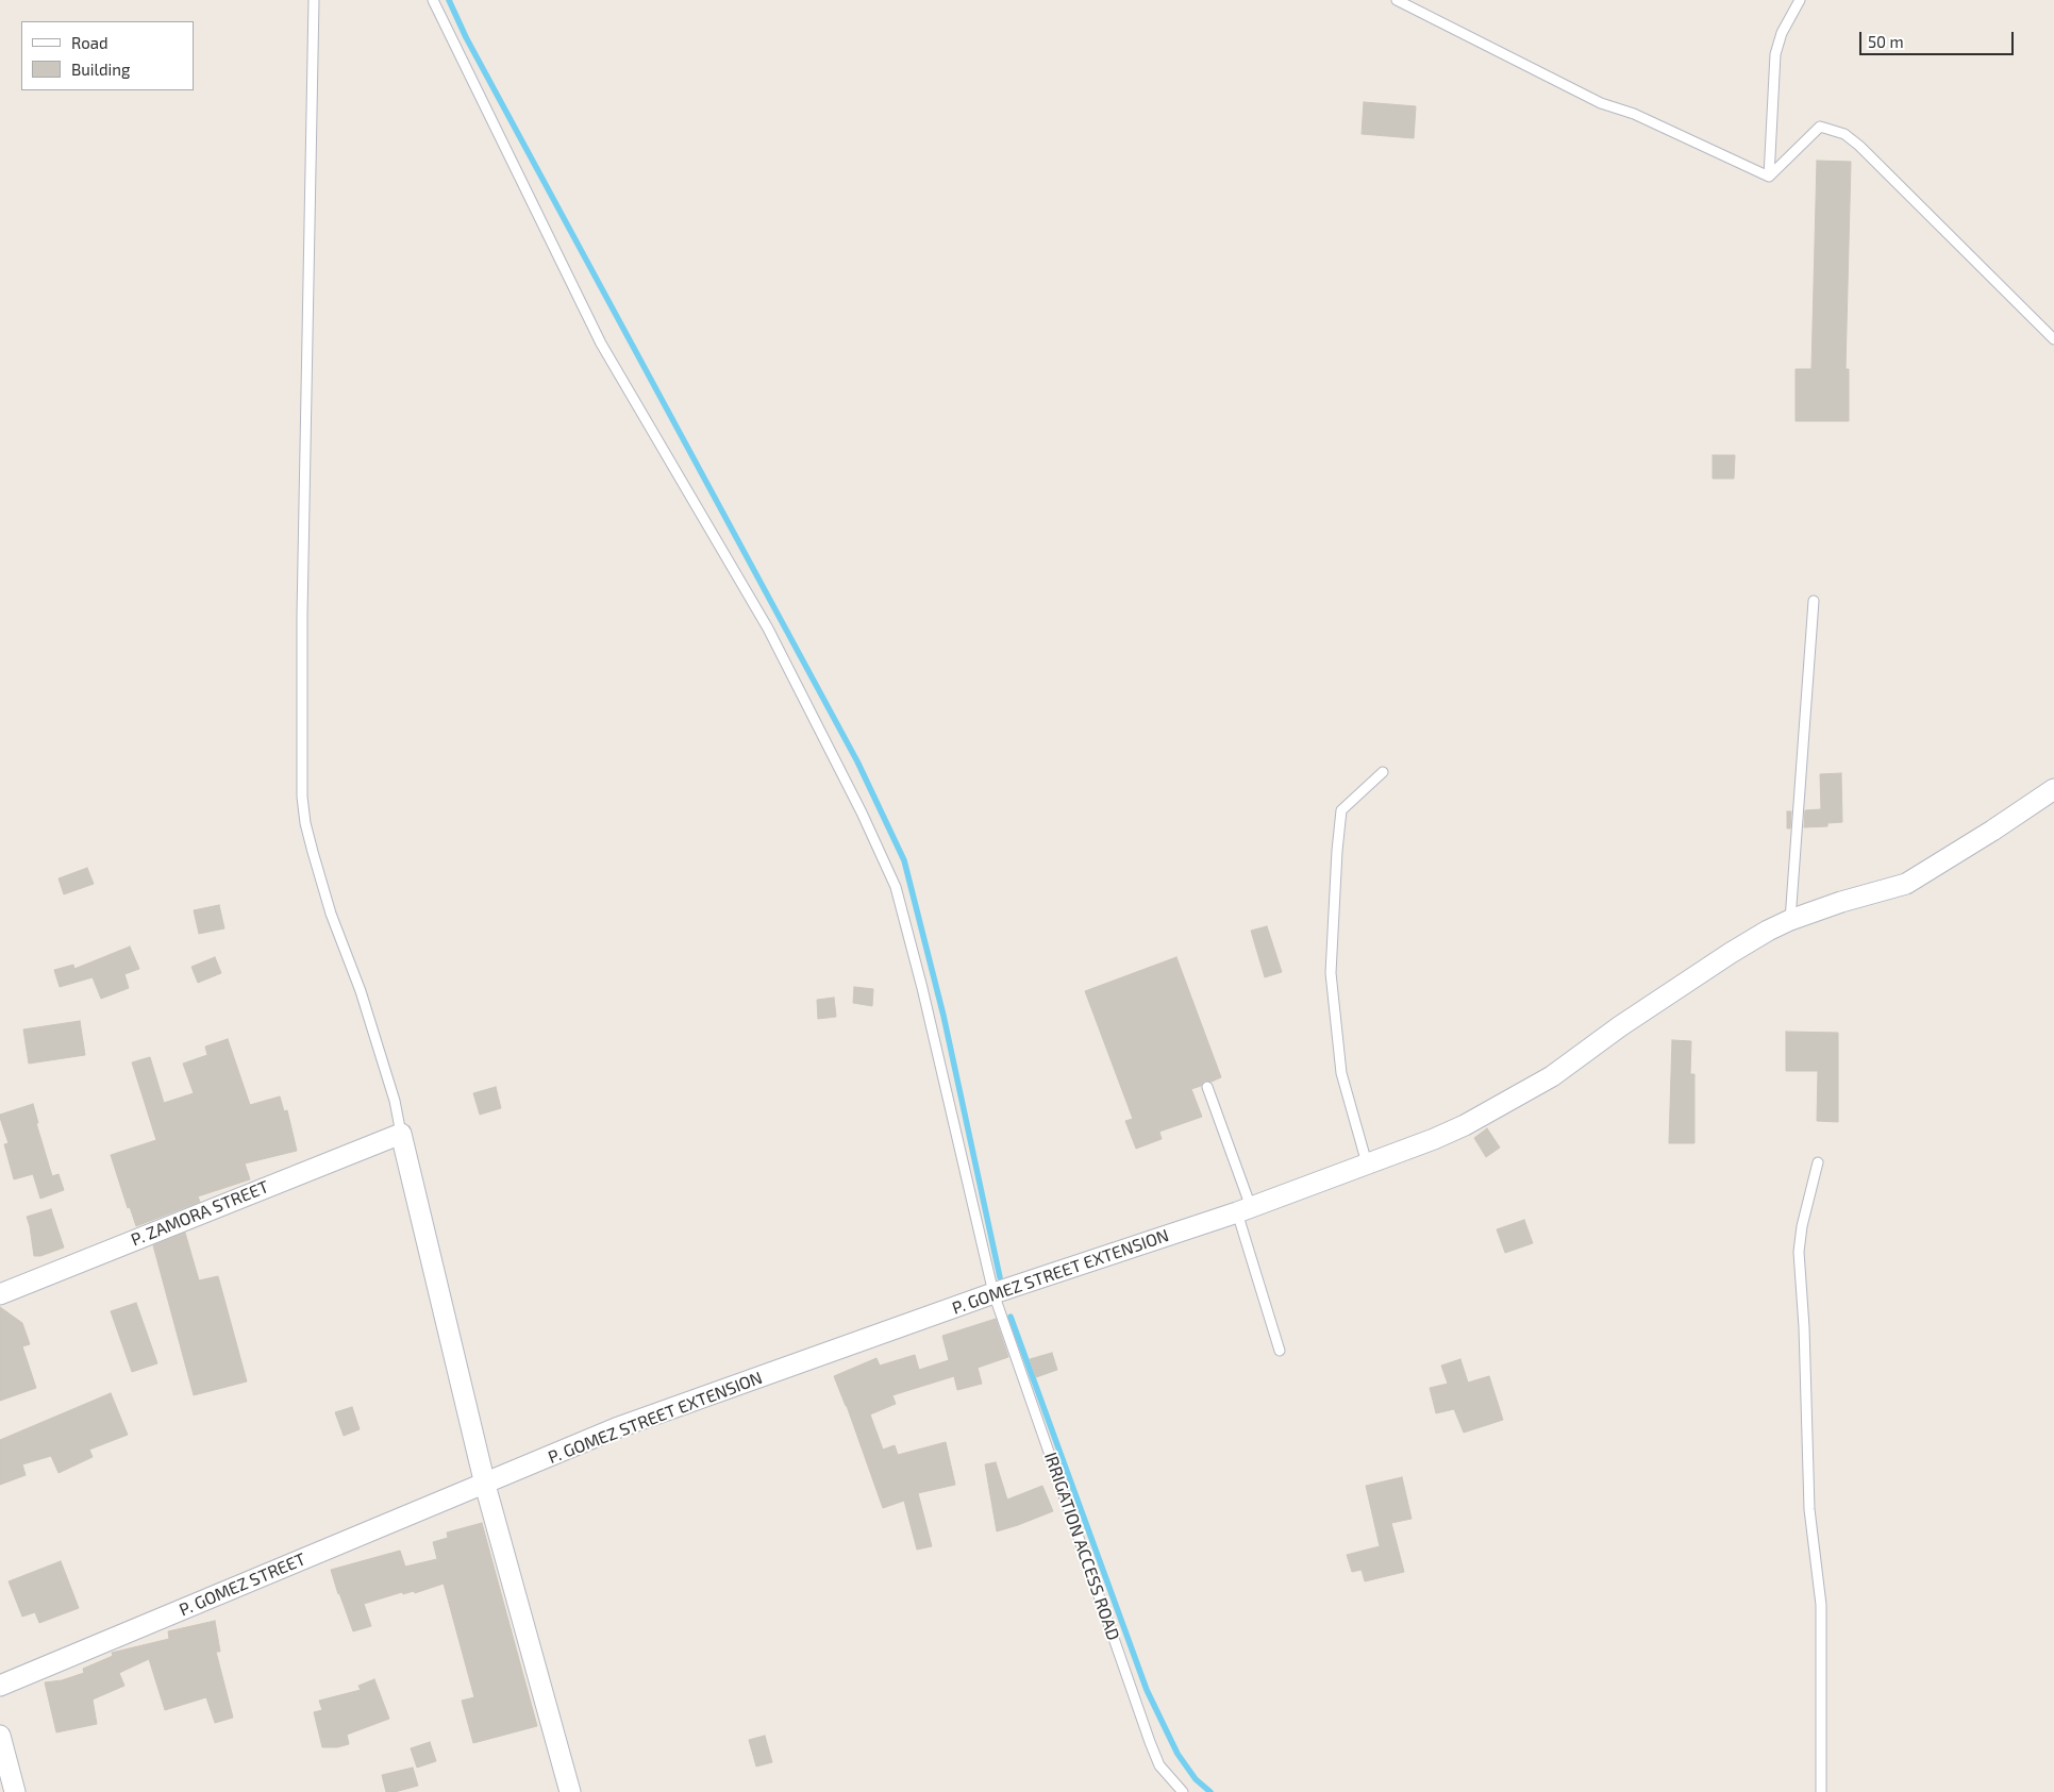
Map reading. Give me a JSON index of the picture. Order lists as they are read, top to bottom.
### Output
{
  "streets": {
    "street": ["P. ZAMORA STREET", "P. GOMEZ STREET EXTENSION", "P. GOMEZ STREET"],
    "lane": ["IRRIGATION ACCESS ROAD"]
  },
  "crossings": [
    ["P. GOMEZ STREET EXTENSION", "IRRIGATION ACCESS ROAD"],
    ["P. GOMEZ STREET EXTENSION", "P. GOMEZ STREET"]
  ],
  "legend": ["Road", "Building"],
  "scale_bar": "50 m"
}
